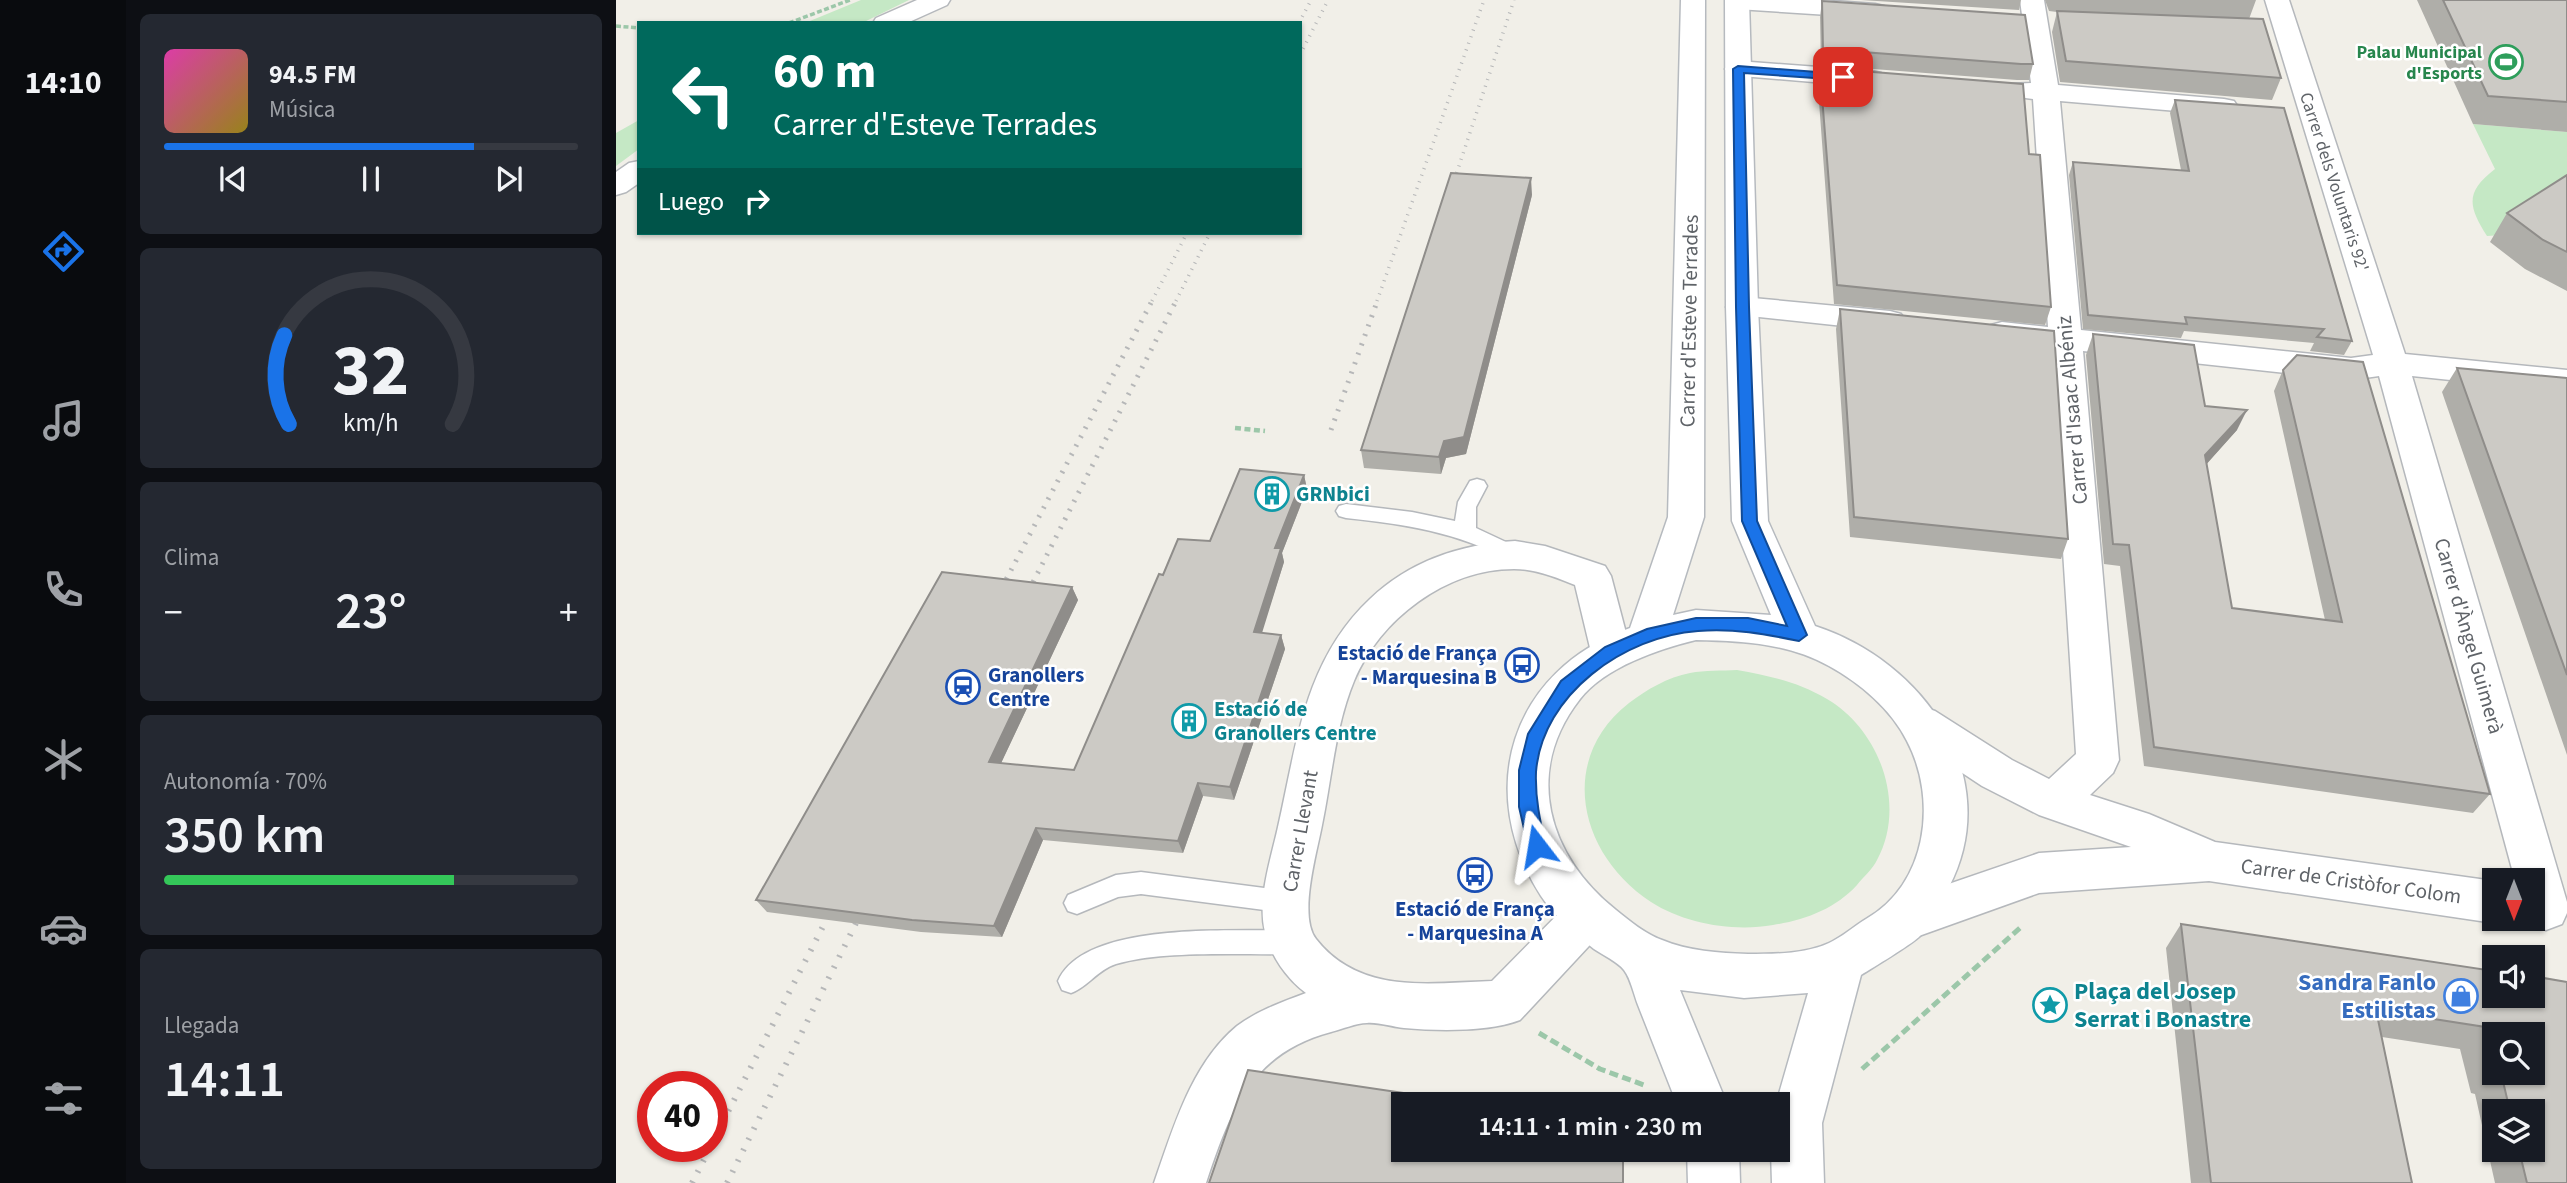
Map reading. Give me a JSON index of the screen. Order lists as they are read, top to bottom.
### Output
{
  "streets": {
    "street": [
      "Carrer dels Voluntaris 92'",
      "Carrer d'Esteve Terrades",
      "Carrer d'Isaac Albéniz",
      "Carrer d'Àngel Guimerà",
      "Carrer Llevant",
      "Carrer de Cristòfor Colom"
    ]
  },
  "crossings": [
    ["Carrer dels Voluntaris 92'", "Carrer d'Àngel Guimerà"],
    ["Carrer d'Esteve Terrades", "Carrer Llevant"],
    ["Carrer d'Isaac Albéniz", "Carrer de Cristòfor Colom"]
  ],
  "places": {
    "sports": ["Palau Municipal d'Esports"],
    "building": ["GRNbici", "Estació de Granollers Centre"],
    "bus stop": ["Estació de França - Marquesina B", "Estació de França - Marquesina A"],
    "station": ["Granollers Centre"],
    "shop": ["Sandra Fanlo Estilistas"],
    "place": ["Plaça del Josep Serrat i Bonastre"]
  },
  "north": "bottom",
  "page": {
    "tabs": "14:10",
    "turn": ["60 m", "Carrer d'Esteve Terrades"],
    "song": ["94.5 FM", "Música"],
    "then": "Luego",
    "tile": [
      "Clima",
      ["Autonomía · 70%", "350 km"],
      ["Llegada", "14:11"]
    ],
    "heat": ["−", "23°", "+"],
    "limit": "40",
    "trip": "14:11 · 1 min · 230 m",
    "gauge": ["32", "km/h"]
  }
}
